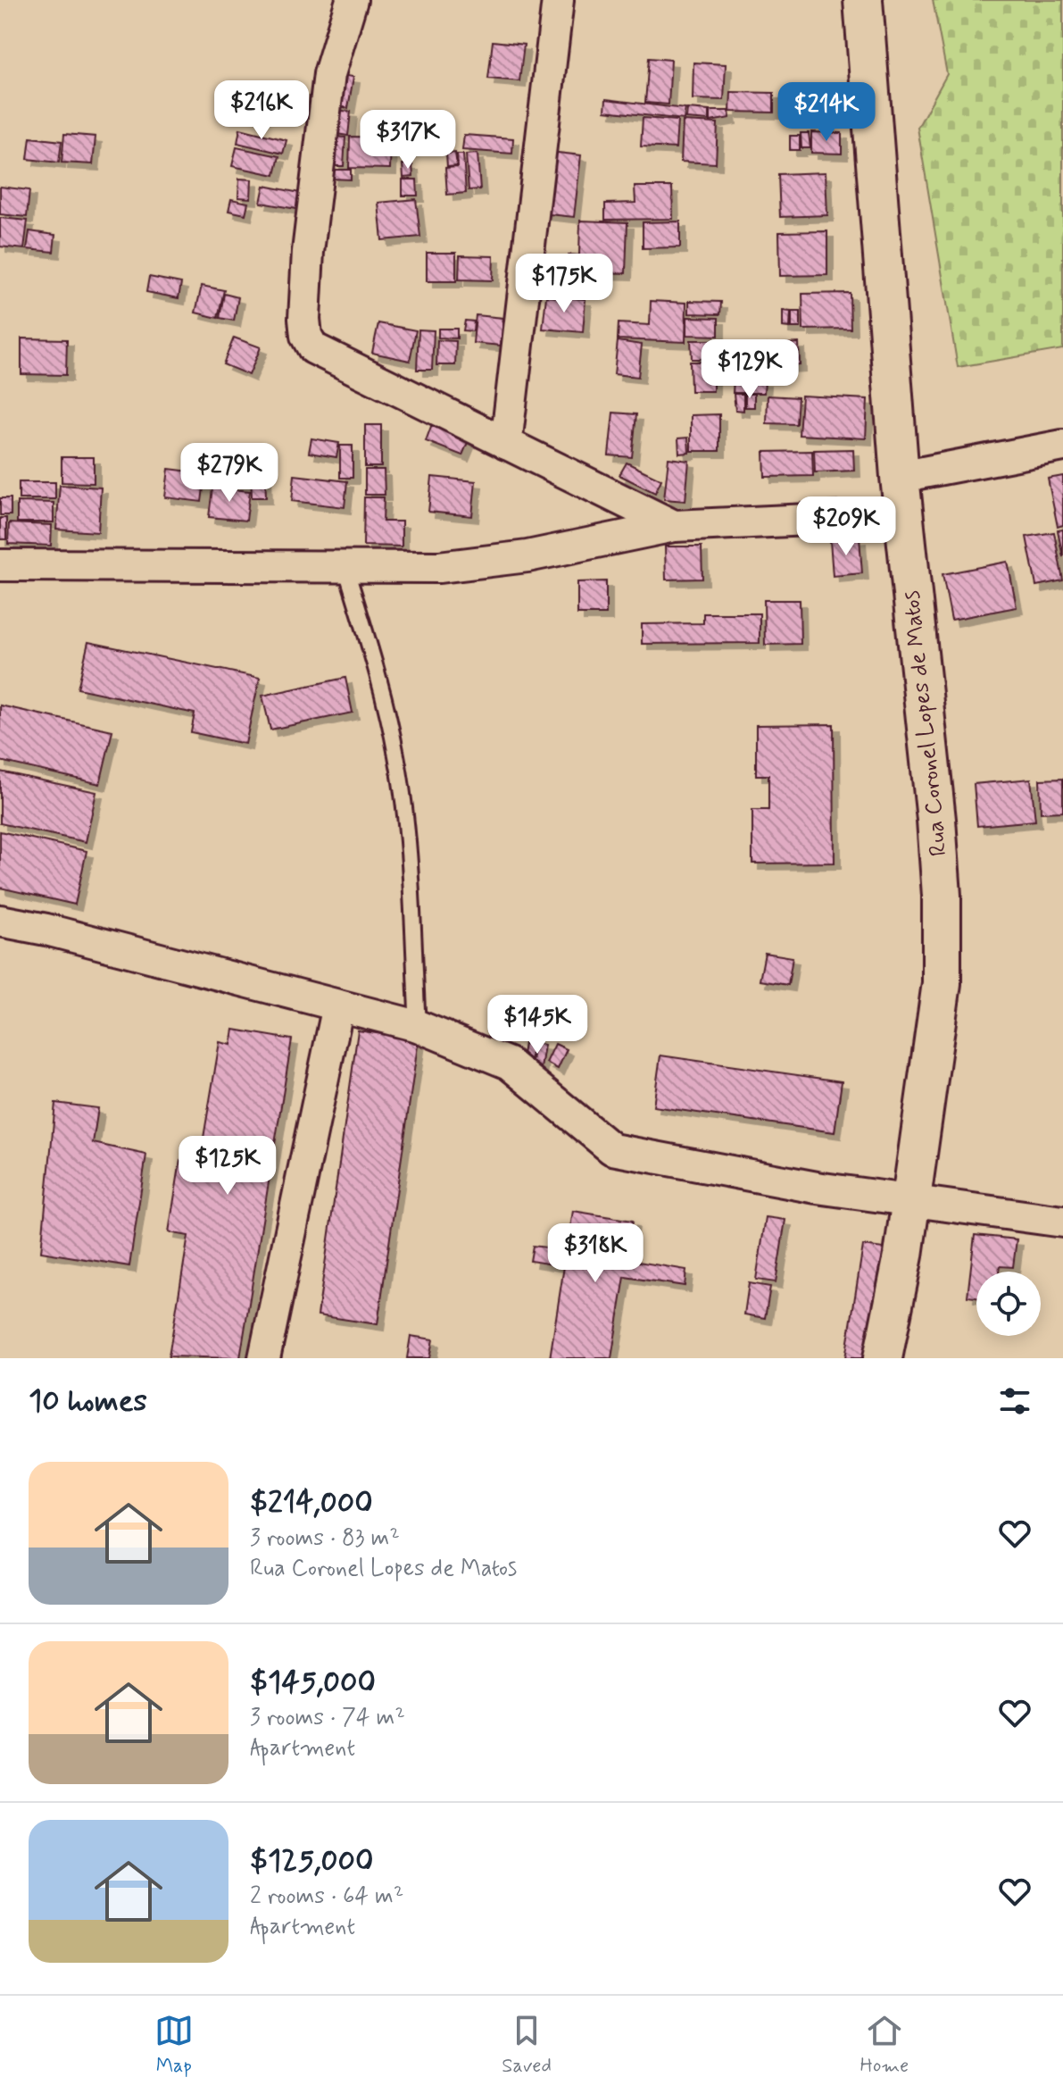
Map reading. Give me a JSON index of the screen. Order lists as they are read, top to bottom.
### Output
{
  "streets": {
    "street": ["Rua Coronel Lopes de Matos"]
  },
  "page": {
    "price": [
      "$216K",
      "$214K",
      "$317K",
      "$175K",
      "$129K",
      "$279K",
      "$209K",
      "$145K",
      "$125K",
      "$318K"
    ],
    "heading": "10 homes",
    "list": [
      {
        "name": "$214,000",
        "note": "3 rooms · 83 m² · Rua Coronel Lopes de Matos"
      },
      {
        "name": "$145,000",
        "note": "3 rooms · 74 m² · Apartment"
      },
      {
        "name": "$125,000",
        "note": "2 rooms · 64 m² · Apartment"
      }
    ],
    "tabs": ["Map", "Saved", "Home"]
  }
}
